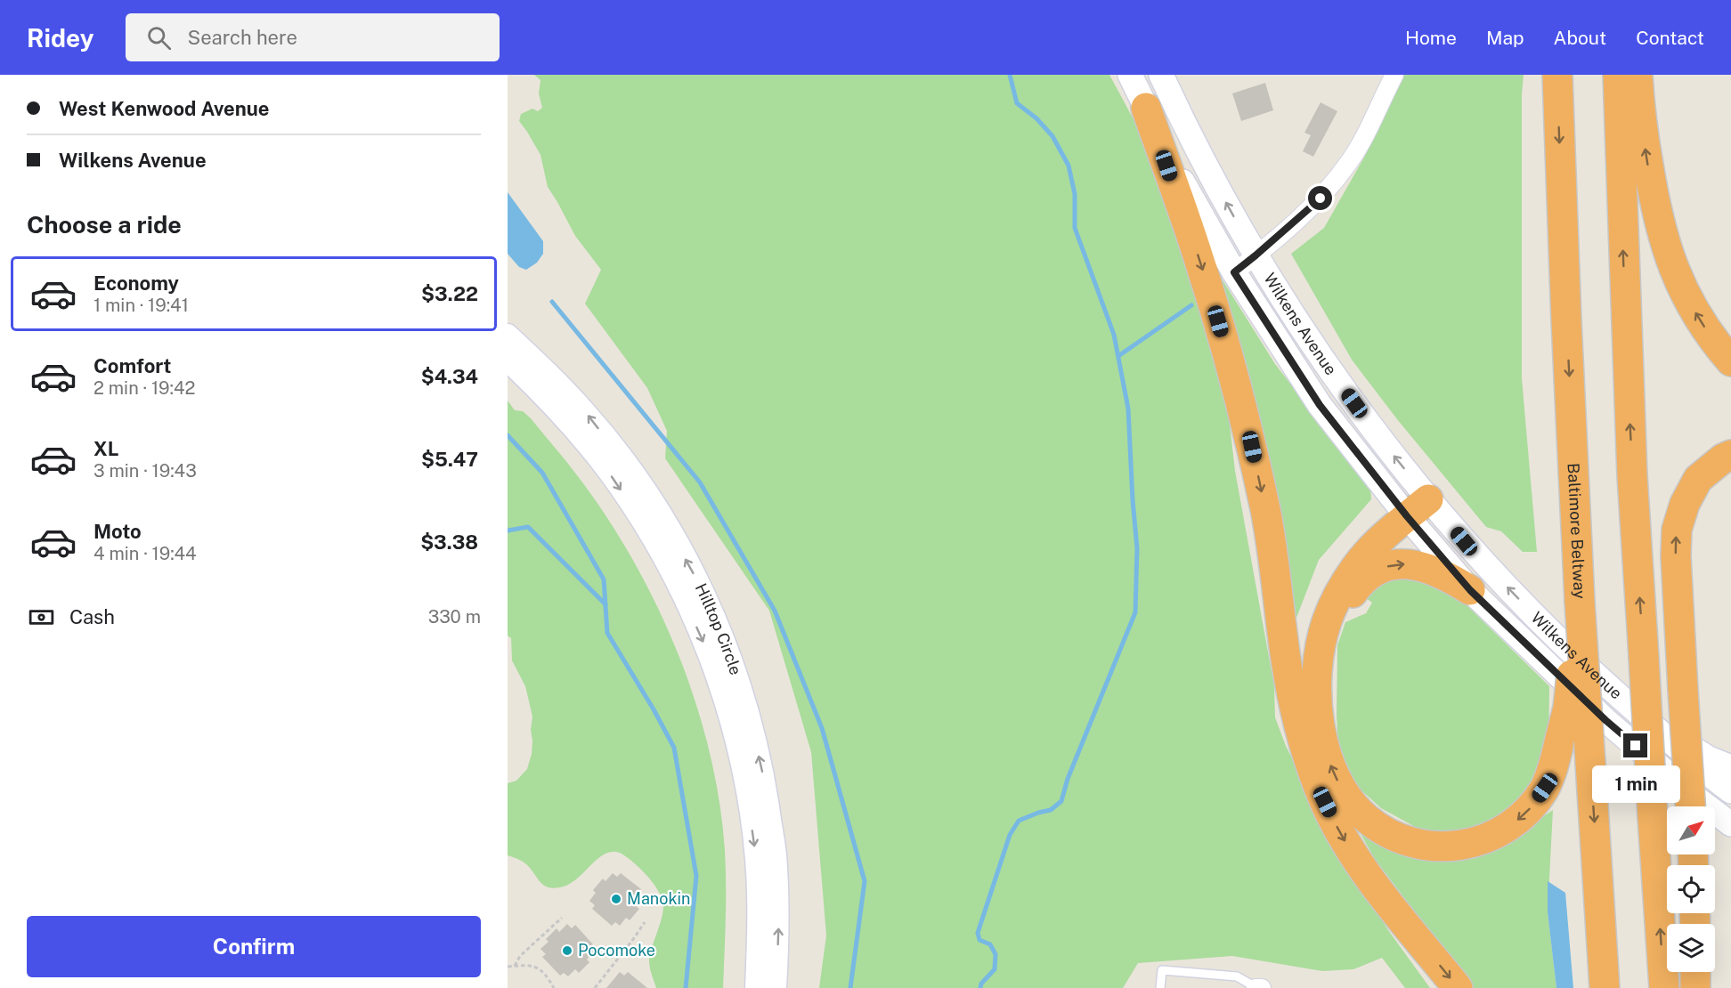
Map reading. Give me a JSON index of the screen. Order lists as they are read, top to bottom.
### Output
{
  "streets": {
    "highway": ["Baltimore Beltway"],
    "main road": ["Wilkens Avenue"],
    "street": ["Hilltop Circle"]
  },
  "places": ["Manokin", "Pocomoke"],
  "north": "top right",
  "page": {
    "header": "Ridey",
    "search": "Search here",
    "nav": [
      "Home",
      "Map",
      "About",
      "Contact"
    ],
    "banner": ["West Kenwood Avenue", "Wilkens Avenue"],
    "heading": "Choose a ride",
    "list": [
      {
        "name": "Economy",
        "note": "1 min · 19:41",
        "value": "$3.22"
      },
      {
        "name": "Comfort",
        "note": "2 min · 19:42",
        "value": "$4.34"
      },
      {
        "name": "XL",
        "note": "3 min · 19:43",
        "value": "$5.47"
      },
      {
        "name": "Moto",
        "note": "4 min · 19:44",
        "value": "$3.38"
      }
    ],
    "pay": ["Cash", "330 m"],
    "bubble": "1 min",
    "buttons": "Confirm"
  }
}
